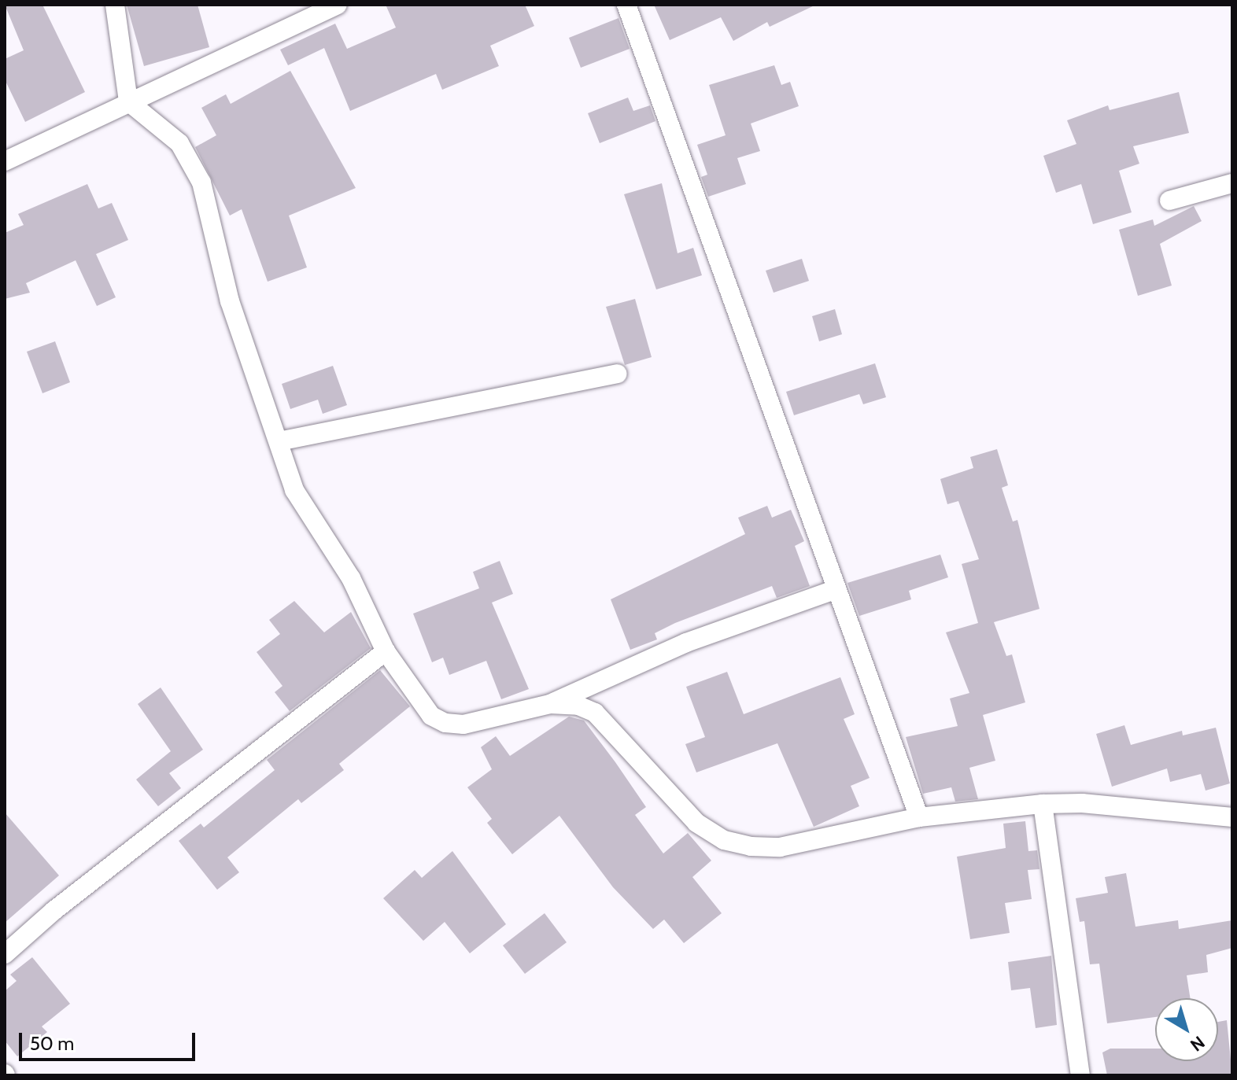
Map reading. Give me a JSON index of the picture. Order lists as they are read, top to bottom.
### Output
{
  "scale_bar": "50 m",
  "north": "bottom right"
}
